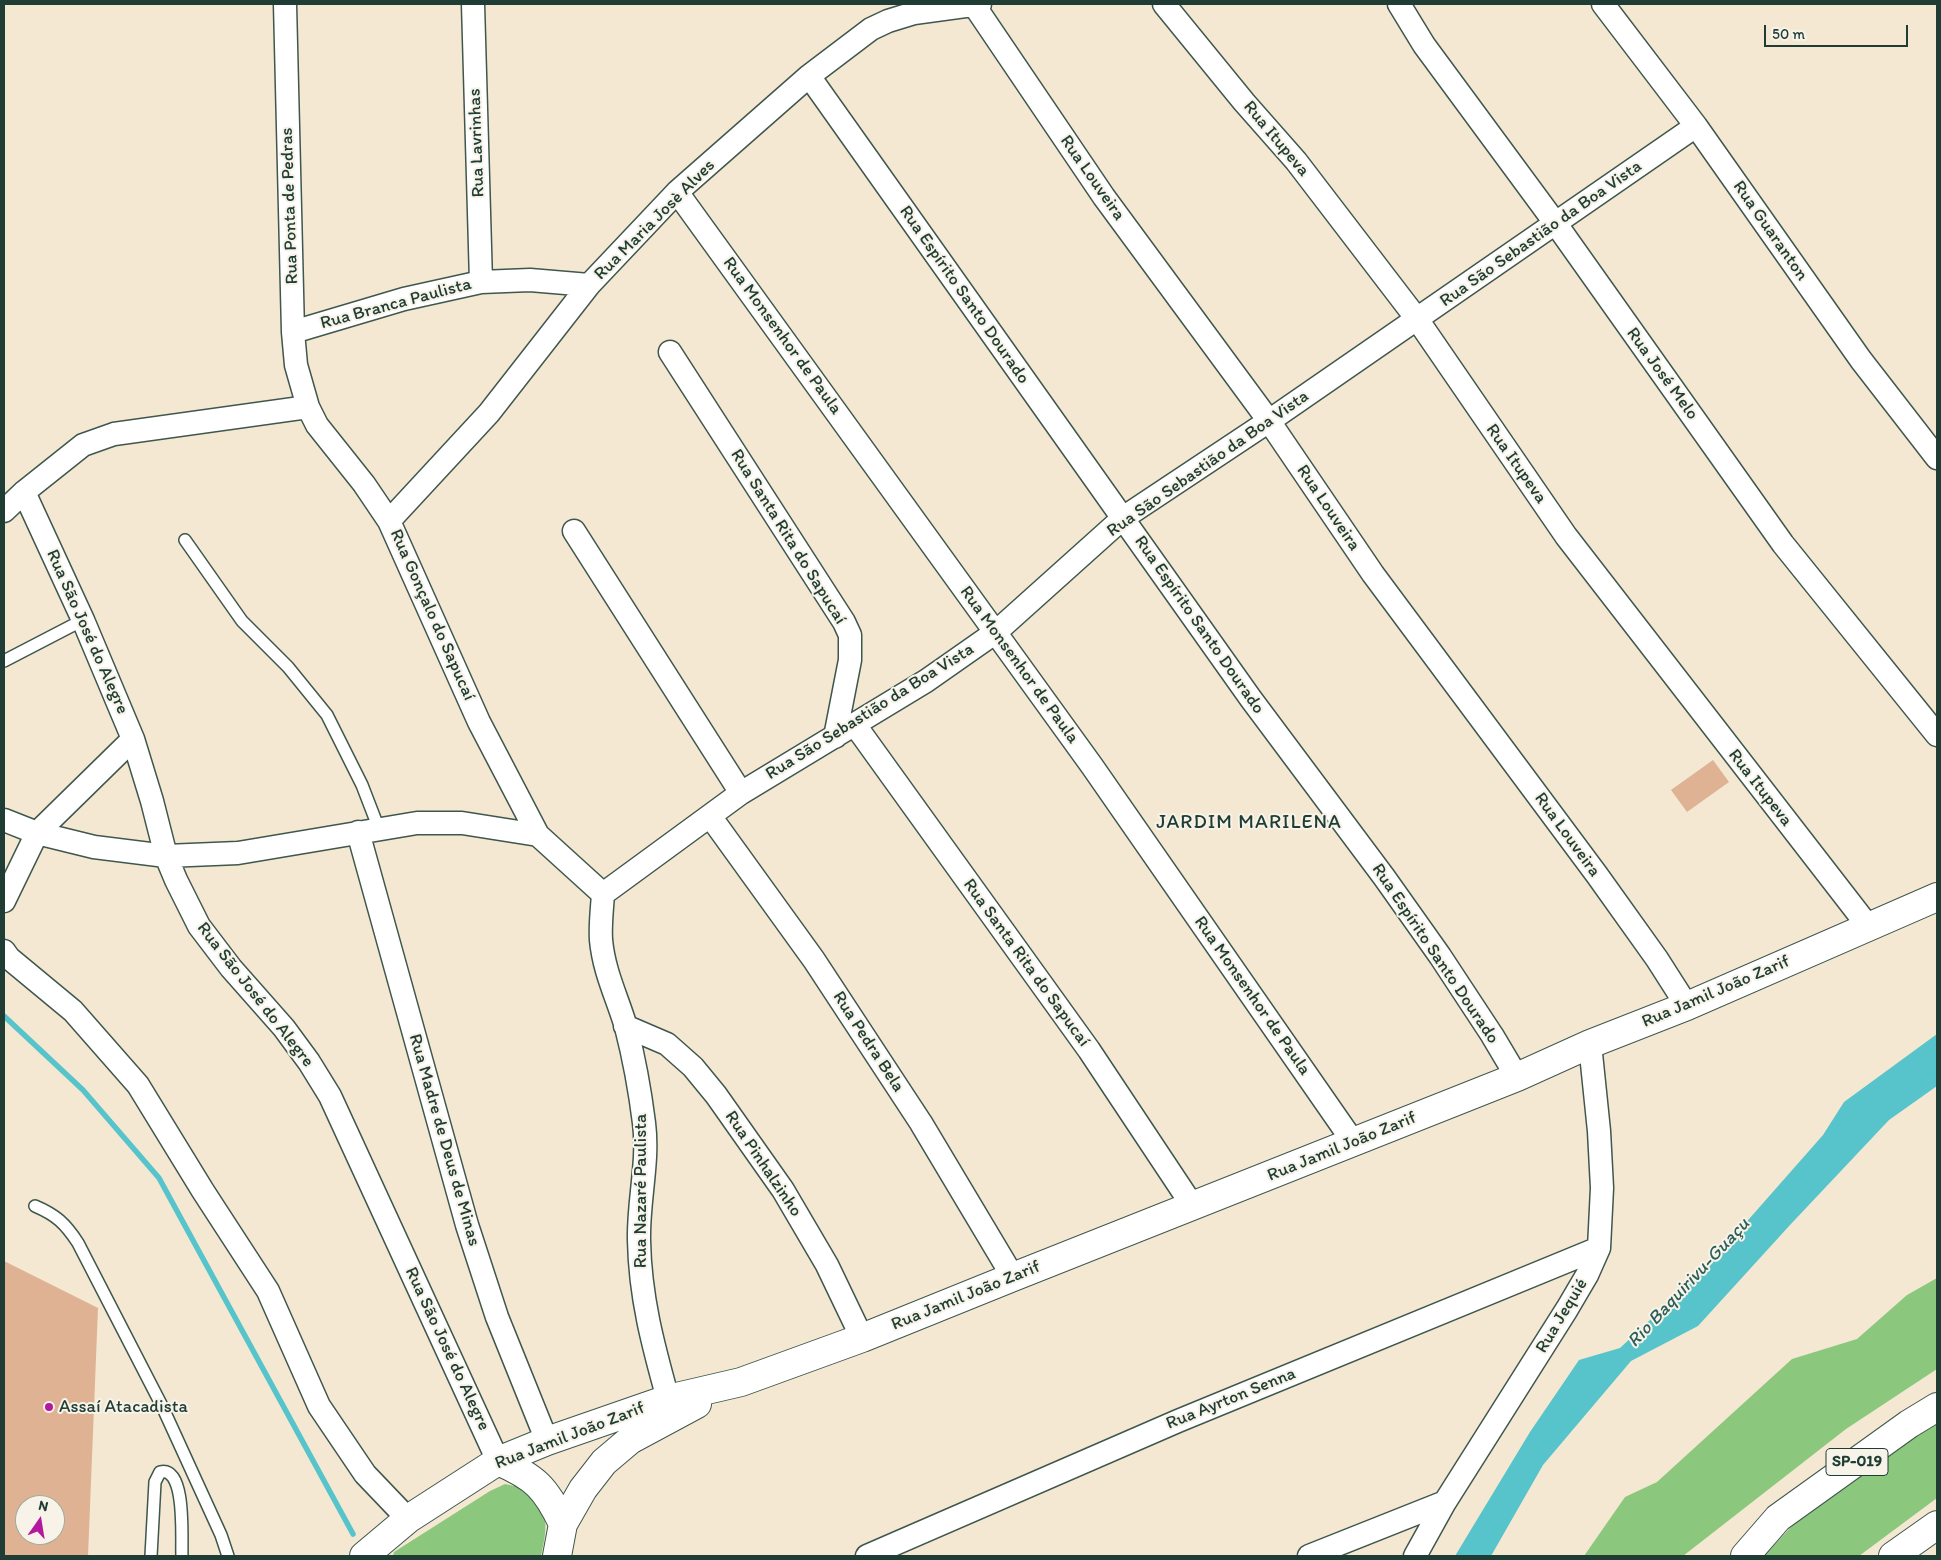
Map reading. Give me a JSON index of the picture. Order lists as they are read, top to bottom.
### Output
{
  "streets": {
    "main road": ["Rua Jamil João Zarif", "SP-019"],
    "street": [
      "Rua Itupeva",
      "Rua Lavrinhas",
      "Rua Louveira",
      "Rua Ponta de Pedras",
      "Rua Maria Josè Alves",
      "Rua Guaranton",
      "Rua São Sebastião da Boa Vista",
      "Rua Espírito Santo Dourado",
      "Rua Branca Paulista",
      "Rua Monsenhor de Paula",
      "Rua José Melo",
      "Rua Santa Rita do Sapucaí",
      "Rua Gonçalo do Sapucaí",
      "Rua São José do Alegre",
      "Rua Pedra Bela",
      "Rua Madre de Deus de Minas",
      "Rua Pinhalzinho",
      "Rua Nazaré Paulista",
      "Rua Jequié",
      "Rua Ayrton Senna"
    ]
  },
  "crossings": [
    ["Rua Itupeva", "Rua São Sebastião da Boa Vista"],
    ["Rua Itupeva", "Rua Jamil João Zarif"],
    ["Rua Lavrinhas", "Rua Branca Paulista"],
    ["Rua Louveira", "Rua Maria Josè Alves"],
    ["Rua Louveira", "Rua São Sebastião da Boa Vista"],
    ["Rua Louveira", "Rua Jamil João Zarif"],
    ["Rua Ponta de Pedras", "Rua Branca Paulista"],
    ["Rua Ponta de Pedras", "Rua Gonçalo do Sapucaí"],
    ["Rua Maria Josè Alves", "Rua Espírito Santo Dourado"],
    ["Rua Maria Josè Alves", "Rua Branca Paulista"],
    ["Rua Maria Josè Alves", "Rua Monsenhor de Paula"],
    ["Rua Maria Josè Alves", "Rua Gonçalo do Sapucaí"],
    ["Rua Guaranton", "Rua São Sebastião da Boa Vista"],
    ["Rua São Sebastião da Boa Vista", "Rua Espírito Santo Dourado"],
    ["Rua São Sebastião da Boa Vista", "Rua Monsenhor de Paula"],
    ["Rua São Sebastião da Boa Vista", "Rua José Melo"],
    ["Rua São Sebastião da Boa Vista", "Rua Santa Rita do Sapucaí"],
    ["Rua São Sebastião da Boa Vista", "Rua Pedra Bela"],
    ["Rua São Sebastião da Boa Vista", "Rua Nazaré Paulista"],
    ["Rua Espírito Santo Dourado", "Rua Jamil João Zarif"],
    ["Rua Monsenhor de Paula", "Rua Jamil João Zarif"],
    ["Rua Santa Rita do Sapucaí", "Rua Jamil João Zarif"],
    ["Rua São José do Alegre", "Rua Jamil João Zarif"],
    ["Rua Jamil João Zarif", "Rua Pedra Bela"],
    ["Rua Jamil João Zarif", "Rua Madre de Deus de Minas"],
    ["Rua Jamil João Zarif", "Rua Pinhalzinho"],
    ["Rua Jamil João Zarif", "Rua Nazaré Paulista"],
    ["Rua Jamil João Zarif", "Rua Jequié"],
    ["Rua Pinhalzinho", "Rua Nazaré Paulista"],
    ["Rua Jequié", "Rua Ayrton Senna"]
  ],
  "districts": ["JARDIM MARILENA"],
  "water": ["Rio Baquirivu-Guaçu"],
  "places": ["Assaí Atacadista"],
  "scale_bar": "50 m",
  "north": "top"
}
